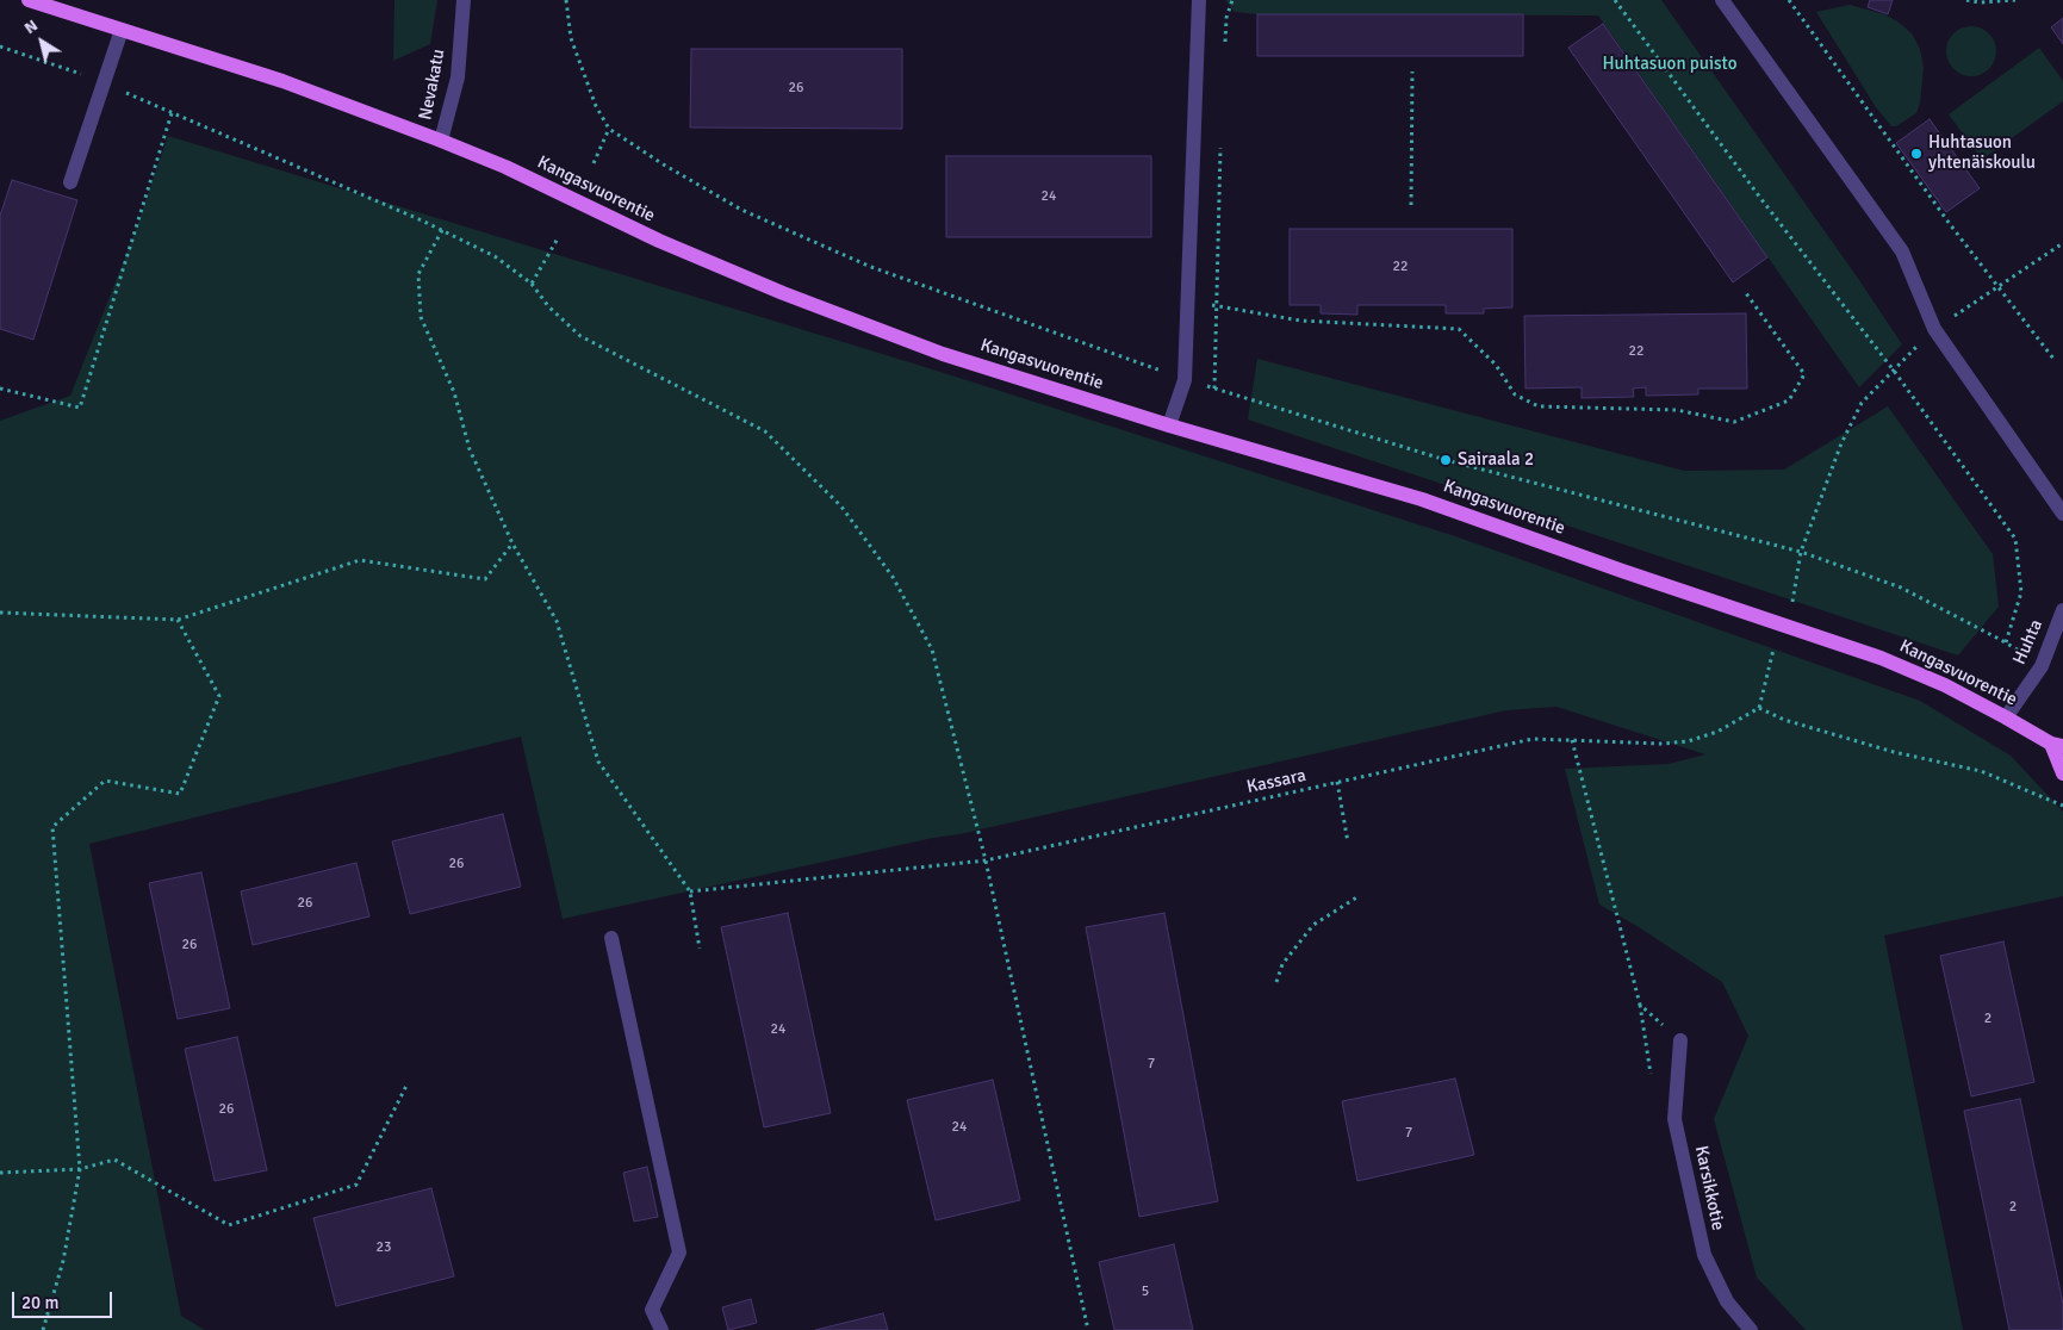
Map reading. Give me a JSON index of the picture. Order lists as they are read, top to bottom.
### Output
{
  "streets": {
    "main road": ["Kangasvuorentie"],
    "street": ["Nevakatu", "Huhta", "Karsikkotie"],
    "path": ["Kassara"]
  },
  "crossings": [
    ["Nevakatu", "Kangasvuorentie"],
    ["Kangasvuorentie", "Huhta"]
  ],
  "parks": ["Huhtasuon puisto"],
  "places": ["Huhtasuon yhtenäiskoulu", "Sairaala 2"],
  "house_numbers": [
    "26",
    "24",
    "22",
    "22",
    "26",
    "26",
    "26",
    "2",
    "24",
    "7",
    "26",
    "24",
    "7",
    "2",
    "23",
    "5"
  ],
  "scale_bar": "20 m",
  "north": "top left"
}
